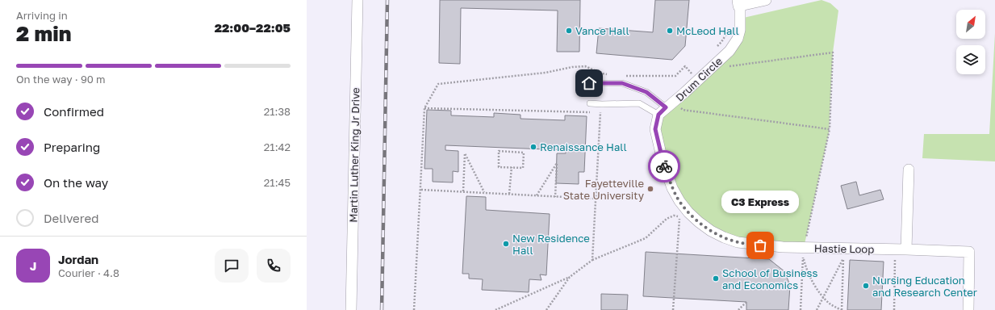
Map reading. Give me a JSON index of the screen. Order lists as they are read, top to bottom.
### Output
{
  "streets": {
    "street": ["Drum Circle", "Martin Luther King Jr Drive", "Hastie Loop"]
  },
  "crossings": [
    ["Drum Circle", "Hastie Loop"]
  ],
  "places": [
    "Vance Hall",
    "McLeod Hall",
    "Renaissance Hall",
    "Fayetteville State University",
    "New Residence Hall",
    "C3 Express",
    "School of Business and Economics",
    "Nursing Education and Research Center"
  ],
  "north": "top right",
  "page": {
    "heading": ["2 min", "Arriving in", "22:00–22:05"],
    "panel": ["Jordan", "Courier · 4.8"],
    "bar": "On the way · 90 m",
    "list": [
      ["Confirmed", "21:38"],
      ["Preparing", "21:42"],
      ["On the way", "21:45"],
      "Delivered"
    ],
    "bubble": "C3 Express",
    "round": "J"
  }
}
